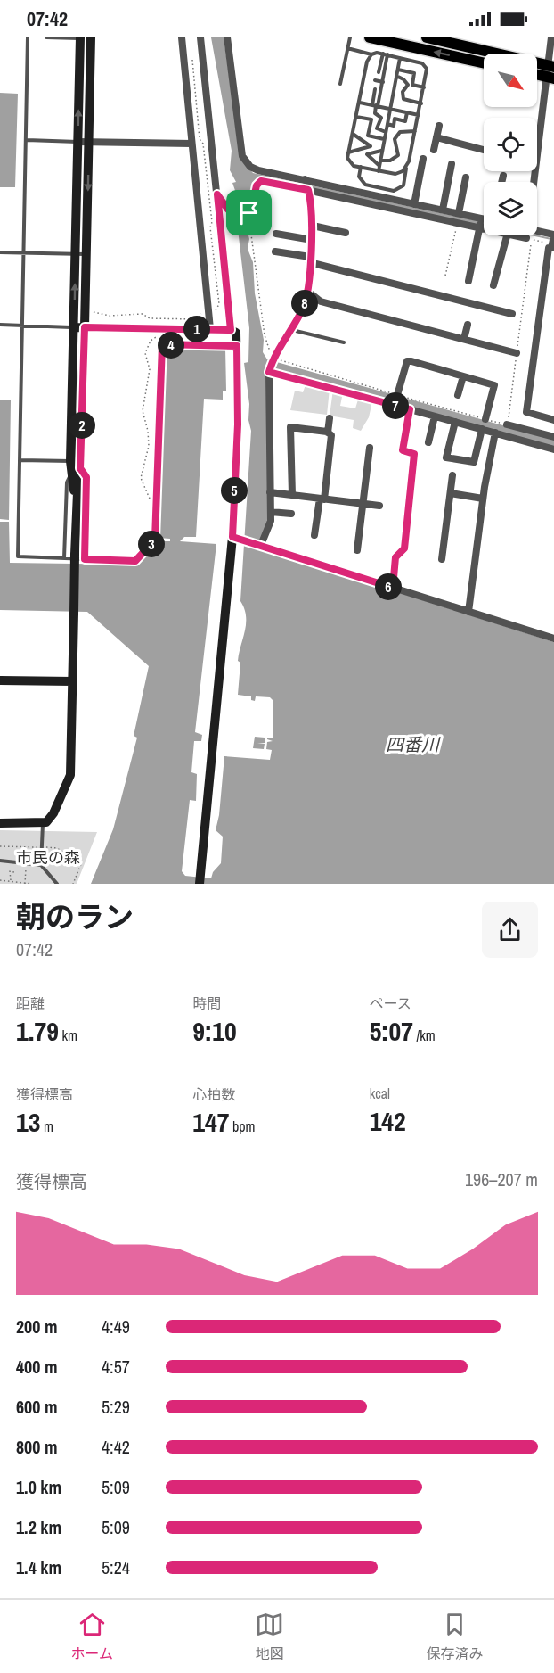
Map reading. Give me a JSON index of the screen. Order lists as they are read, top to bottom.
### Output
{
  "water": ["四番川"],
  "parks": ["市民の森"],
  "north": "bottom right",
  "page": {
    "status": "07:42",
    "pins": [
      "8",
      "1",
      "4",
      "7",
      "2",
      "5",
      "3",
      "6"
    ],
    "heading": ["朝のラン", "07:42"],
    "stats": [
      ["距離", "1.79 km"],
      ["時間", "9:10"],
      ["ペース", "5:07 /km"],
      ["獲得標高", "13 m"],
      ["心拍数", "147 bpm"],
      ["kcal", "142"]
    ],
    "chart": ["獲得標高", "196–207 m"],
    "list": [
      {
        "name": "200 m",
        "note": "4:49"
      },
      {
        "name": "400 m",
        "note": "4:57"
      },
      {
        "name": "600 m",
        "note": "5:29"
      },
      {
        "name": "800 m",
        "note": "4:42"
      },
      {
        "name": "1.0 km",
        "note": "5:09"
      },
      {
        "name": "1.2 km",
        "note": "5:09"
      },
      {
        "name": "1.4 km",
        "note": "5:24"
      }
    ],
    "tabs": ["ホーム", "地図", "保存済み"]
  }
}
